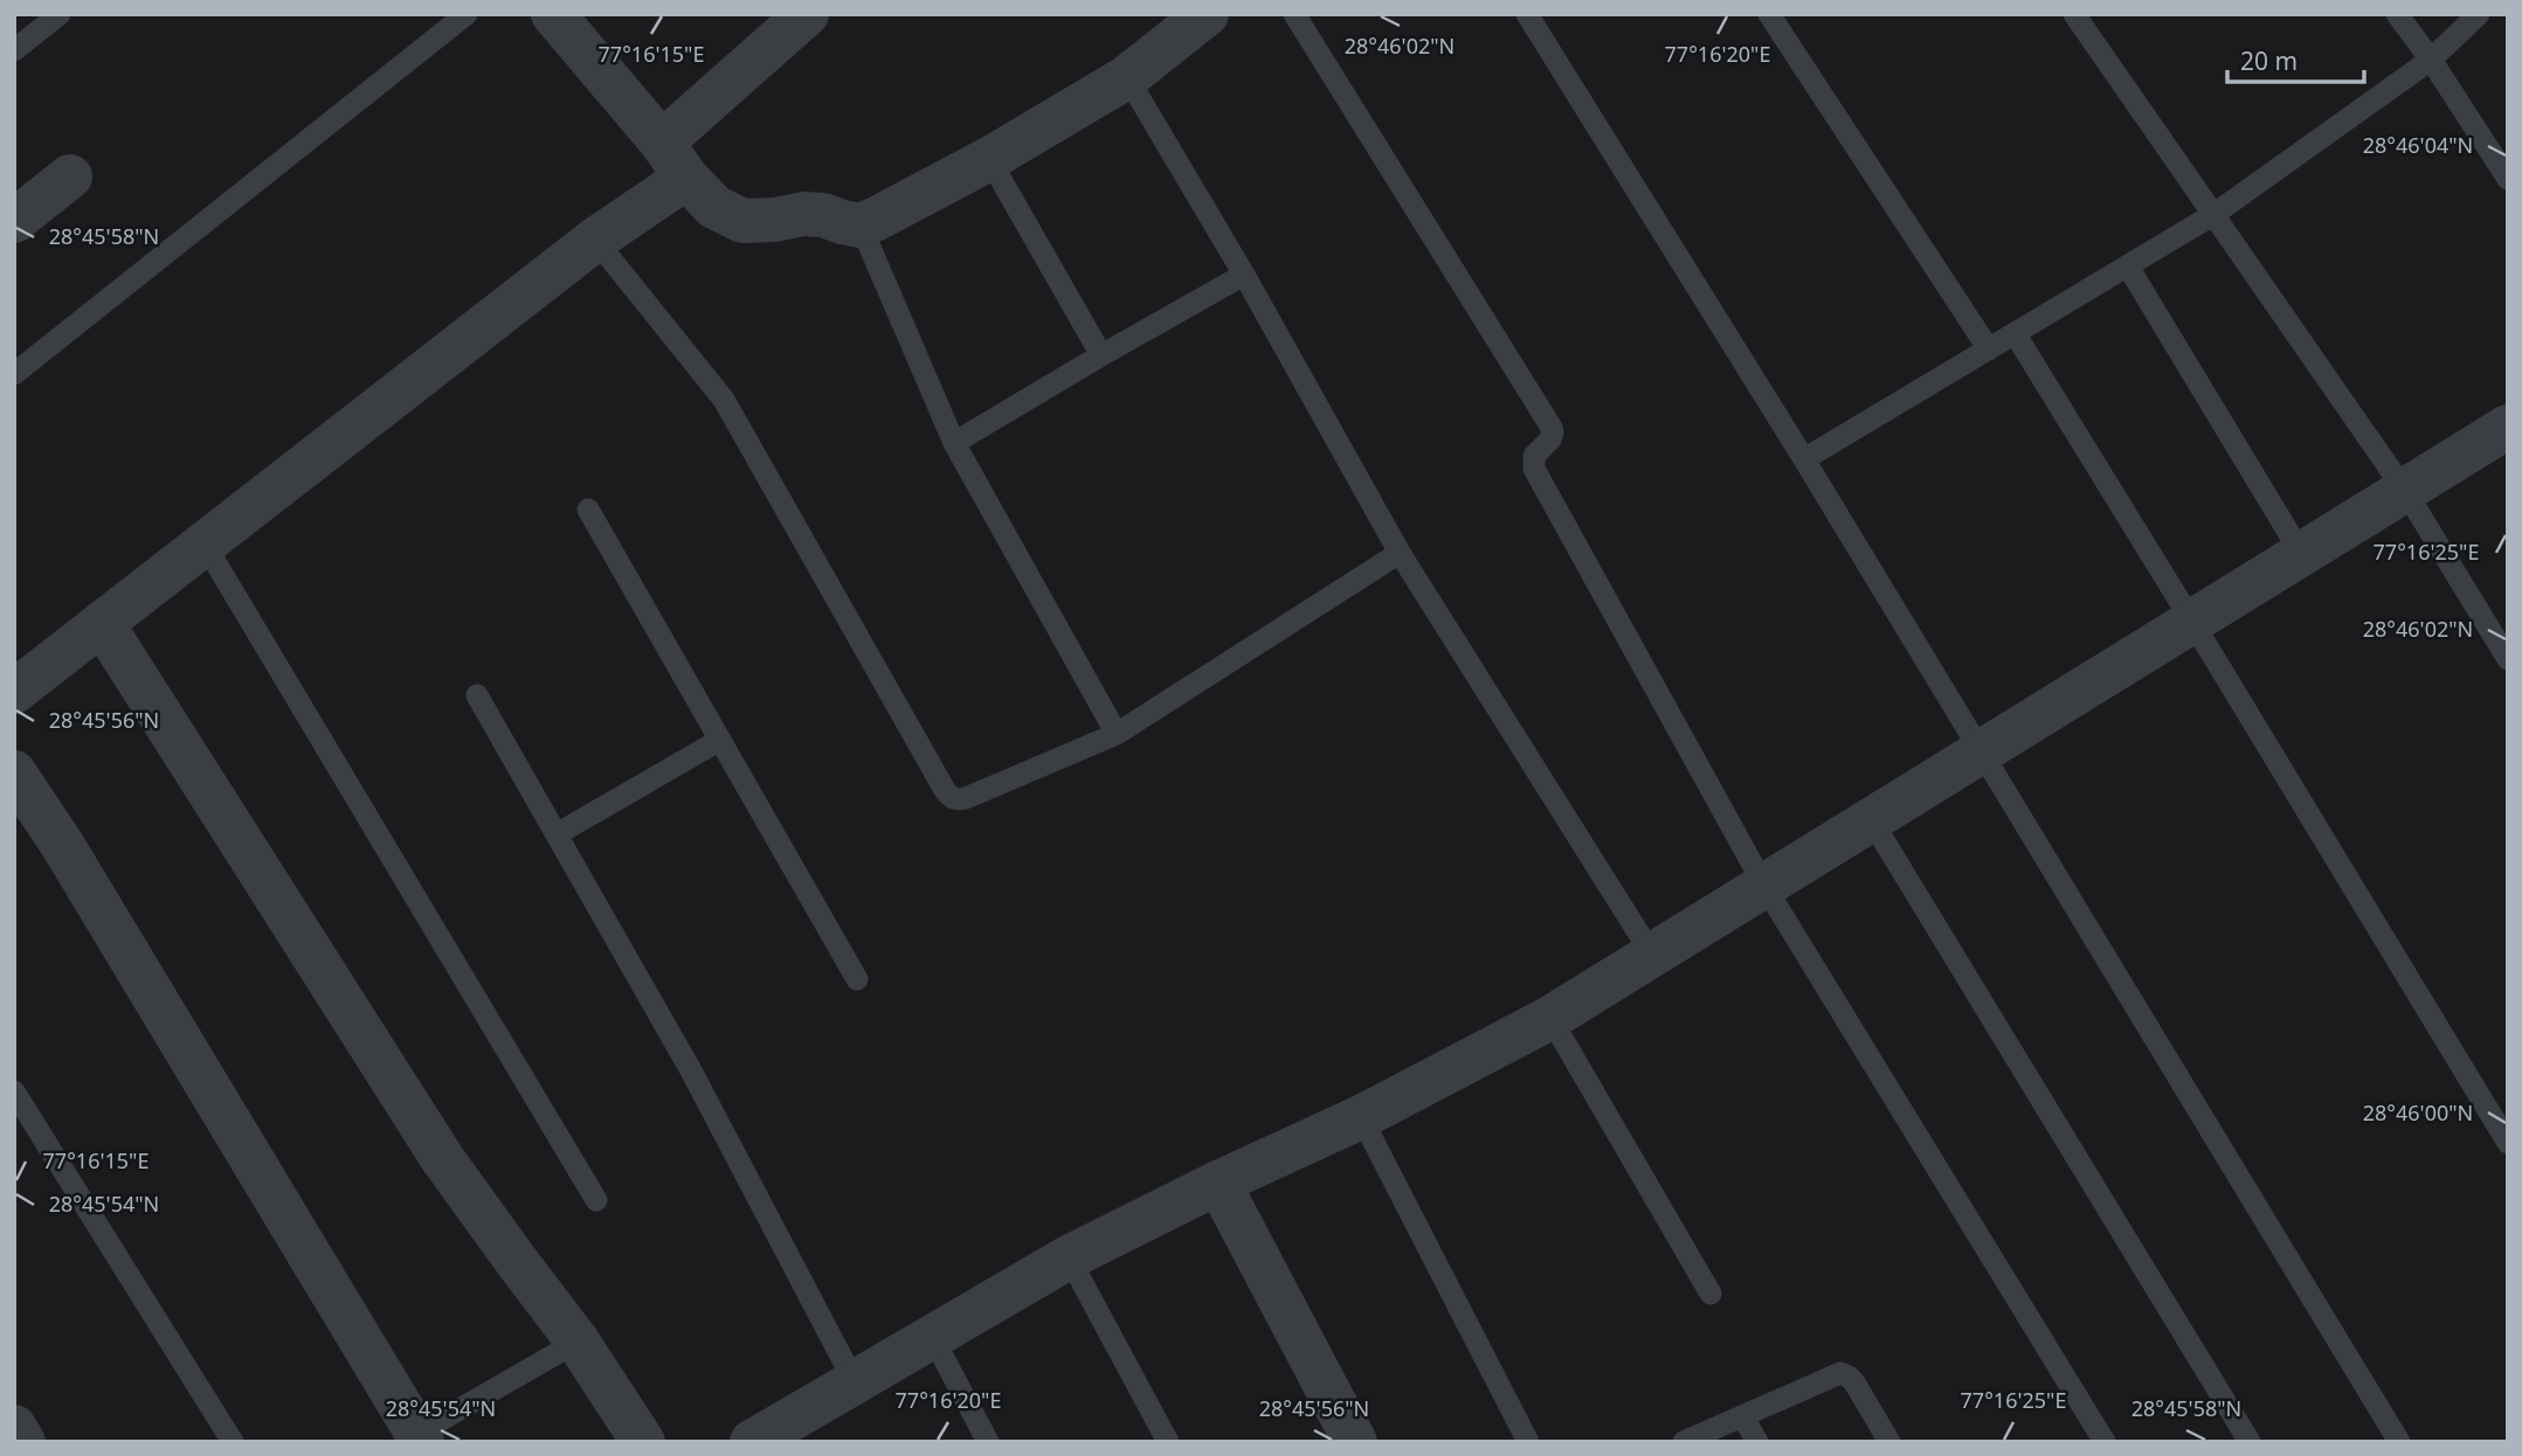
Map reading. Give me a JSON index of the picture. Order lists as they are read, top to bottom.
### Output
{
  "scale_bar": "20 m",
  "coordinates": [
    "28°46'02\"N",
    "77°16'15\"E",
    "77°16'20\"E",
    "28°46'04\"N",
    "28°45'58\"N",
    "77°16'25\"E",
    "28°45'56\"N",
    "28°46'00\"N",
    "28°45'54\"N"
  ]
}
